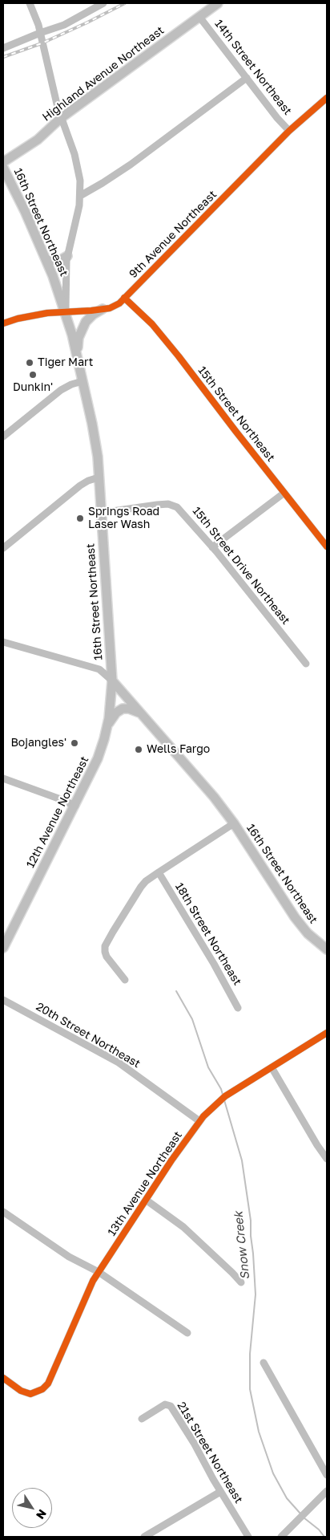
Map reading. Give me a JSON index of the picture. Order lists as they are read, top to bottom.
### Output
{
  "streets": {
    "main road": ["Highland Avenue Northeast", "16th Street Northeast", "12th Avenue Northeast"],
    "street": [
      "14th Street Northeast",
      "9th Avenue Northeast",
      "15th Street Northeast",
      "15th Street Drive Northeast",
      "18th Street Northeast",
      "20th Street Northeast",
      "13th Avenue Northeast",
      "21st Street Northeast"
    ]
  },
  "crossings": [
    ["14th Street Northeast", "Highland Avenue Northeast"],
    ["14th Street Northeast", "9th Avenue Northeast"],
    ["16th Street Northeast", "9th Avenue Northeast"],
    ["16th Street Northeast", "15th Street Drive Northeast"],
    ["16th Street Northeast", "12th Avenue Northeast"],
    ["9th Avenue Northeast", "15th Street Northeast"],
    ["20th Street Northeast", "13th Avenue Northeast"]
  ],
  "water": ["Snow Creek"],
  "places": [
    "Tiger Mart",
    "Dunkin'",
    "Springs Road Laser Wash",
    "Bojangles'",
    "Wells Fargo"
  ],
  "north": "bottom right"
}
